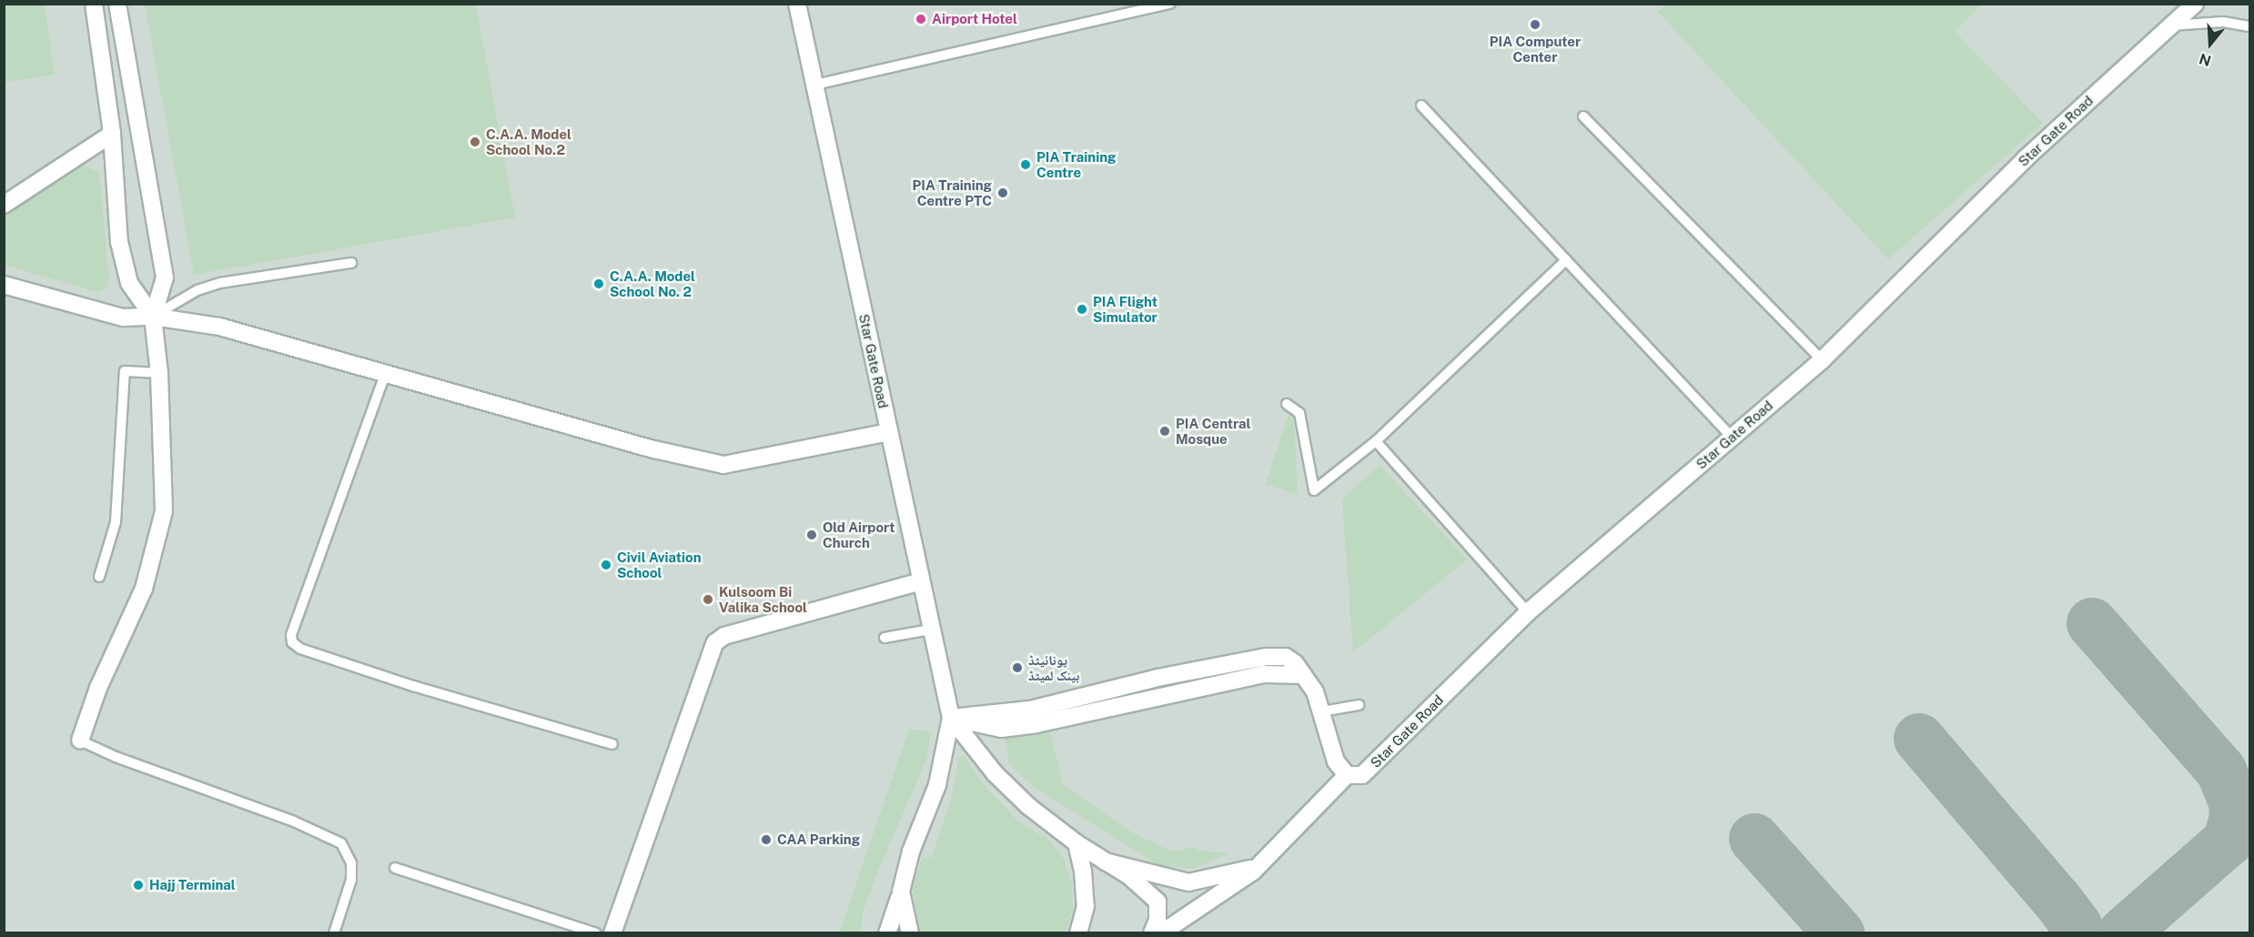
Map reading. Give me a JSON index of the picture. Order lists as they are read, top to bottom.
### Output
{
  "streets": {
    "street": ["Star Gate Road"]
  },
  "places": [
    "Airport Hotel",
    "PIA Computer Center",
    "C.A.A. Model School No.2",
    "PIA Training Centre",
    "PIA Training Centre PTC",
    "C.A.A. Model School No. 2",
    "PIA Flight Simulator",
    "PIA Central Mosque",
    "Old Airport Church",
    "Civil Aviation School",
    "Kulsoom Bi Valika School",
    "یونائیٹڈ بینک لمیٹڈ",
    "CAA Parking",
    "Hajj Terminal"
  ],
  "north": "bottom"
}
